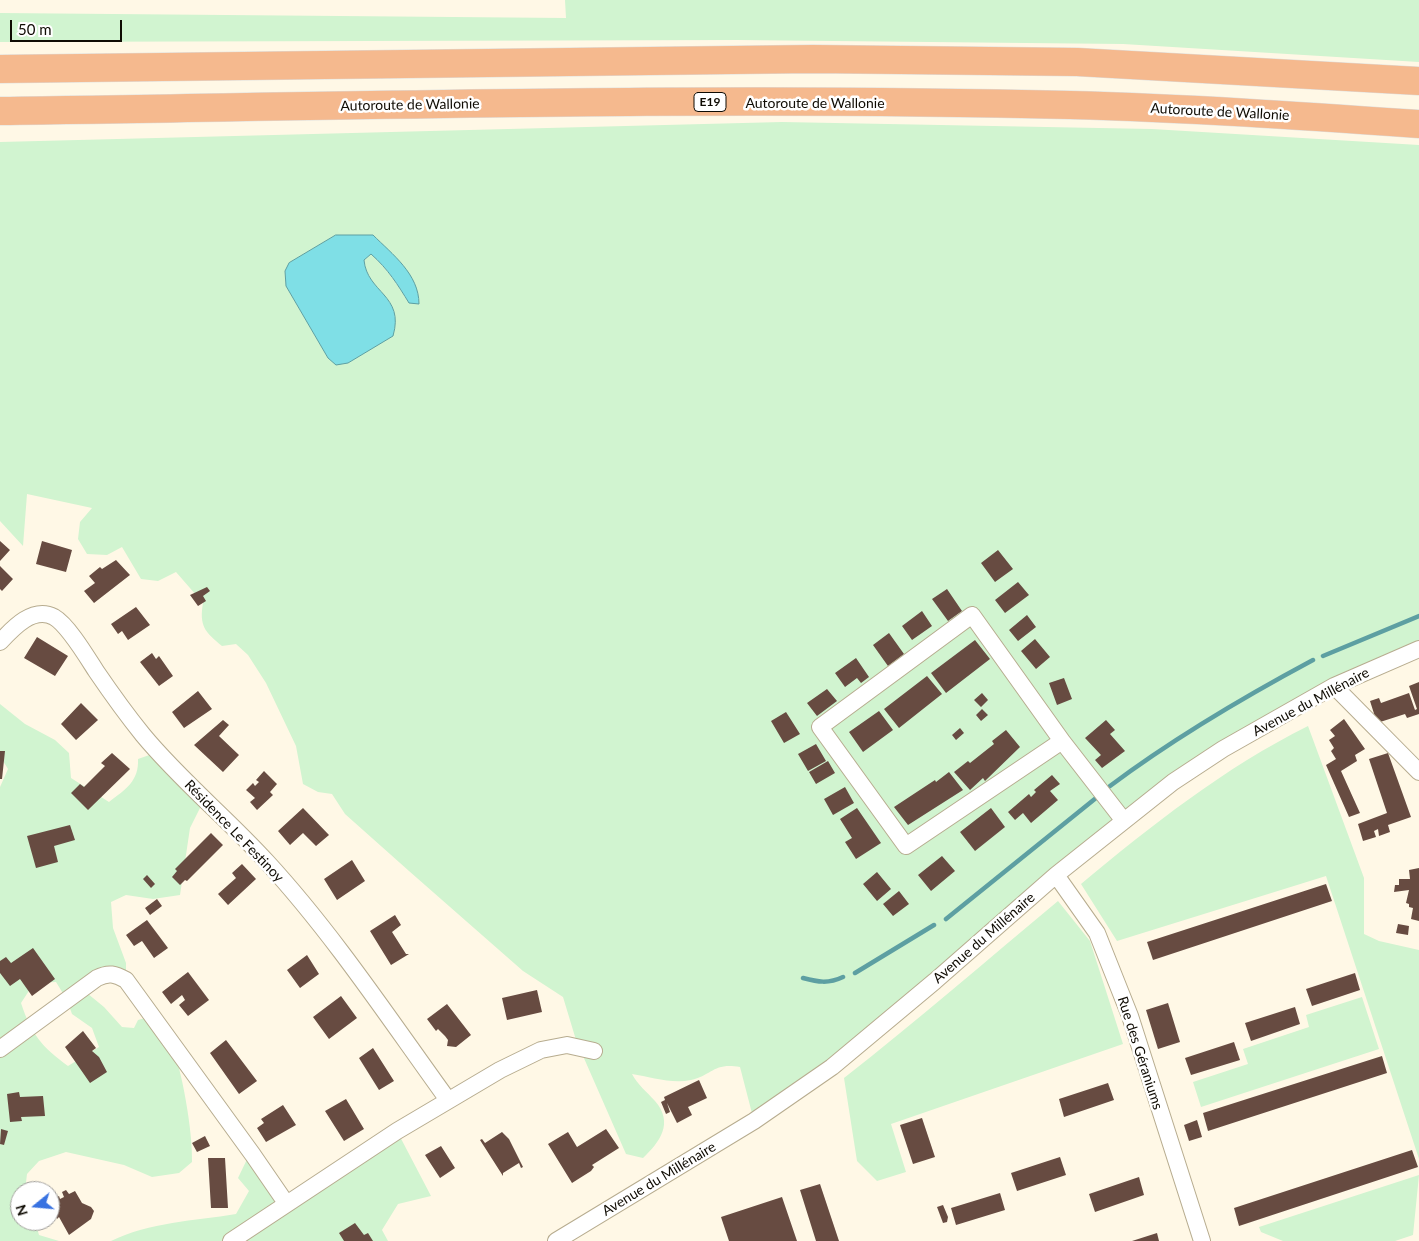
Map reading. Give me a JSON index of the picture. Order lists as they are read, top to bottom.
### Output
{
  "streets": {
    "highway": ["E19", "Autoroute de Wallonie"],
    "street": ["Avenue du Millénaire", "Résidence Le Festinoy", "Rue des Géraniums"]
  },
  "crossings": [
    ["Avenue du Millénaire", "Rue des Géraniums"]
  ],
  "scale_bar": "50 m",
  "north": "left"
}
